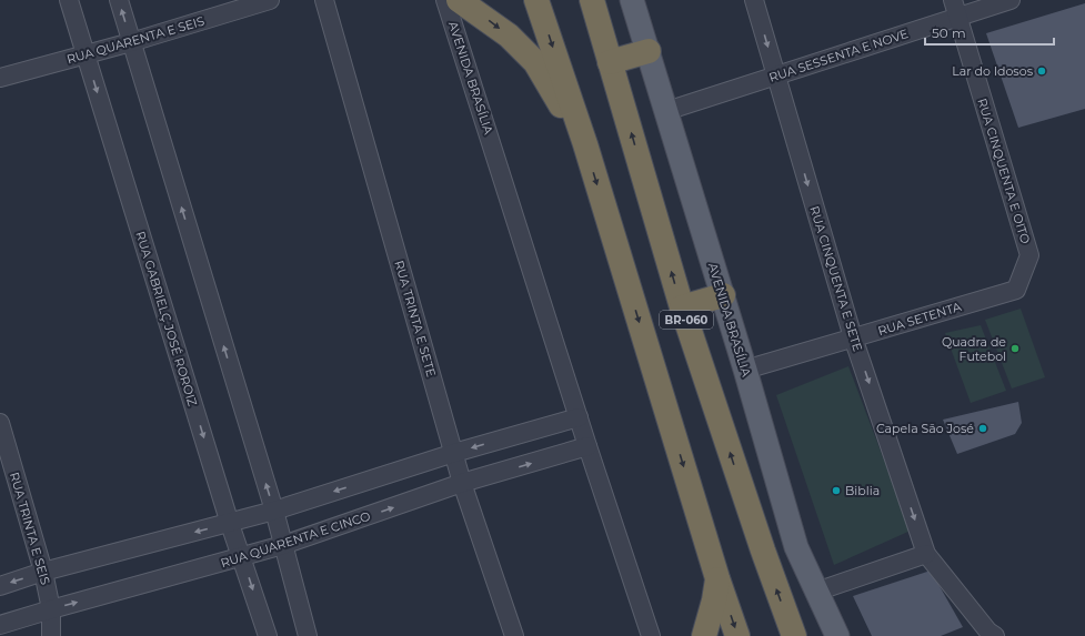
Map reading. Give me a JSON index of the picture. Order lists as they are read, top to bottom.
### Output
{
  "streets": {
    "highway": ["BR-060"],
    "main road": ["AVENIDA BRASÍLIA"],
    "street": [
      "RUA QUARENTA E SEIS",
      "RUA SESSENTA E NOVE",
      "RUA CINQUENTA E OITO",
      "RUA CINQUENTA E SETE",
      "RUA GABRIELÇ JOSÉ ROROIZ",
      "RUA TRINTA E SETE",
      "RUA SETENTA",
      "RUA TRINTA E SEIS",
      "RUA QUARENTA E CINCO"
    ]
  },
  "crossings": [
    ["RUA QUARENTA E SEIS", "RUA GABRIELÇ JOSÉ ROROIZ"],
    ["RUA SESSENTA E NOVE", "AVENIDA BRASÍLIA"],
    ["RUA SESSENTA E NOVE", "RUA CINQUENTA E OITO"],
    ["RUA SESSENTA E NOVE", "RUA CINQUENTA E SETE"],
    ["AVENIDA BRASÍLIA", "RUA SETENTA"],
    ["AVENIDA BRASÍLIA", "RUA QUARENTA E CINCO"],
    ["RUA CINQUENTA E OITO", "RUA SETENTA"],
    ["RUA CINQUENTA E SETE", "RUA SETENTA"],
    ["RUA GABRIELÇ JOSÉ ROROIZ", "RUA QUARENTA E CINCO"],
    ["RUA TRINTA E SETE", "RUA QUARENTA E CINCO"],
    ["RUA TRINTA E SEIS", "RUA QUARENTA E CINCO"]
  ],
  "one_way": ["RUA CINQUENTA E SETE"],
  "places": [
    "Lar do Idosos",
    "Quadra de Futebol",
    "Capela São José",
    "Biblia"
  ],
  "scale_bar": "50 m"
}
